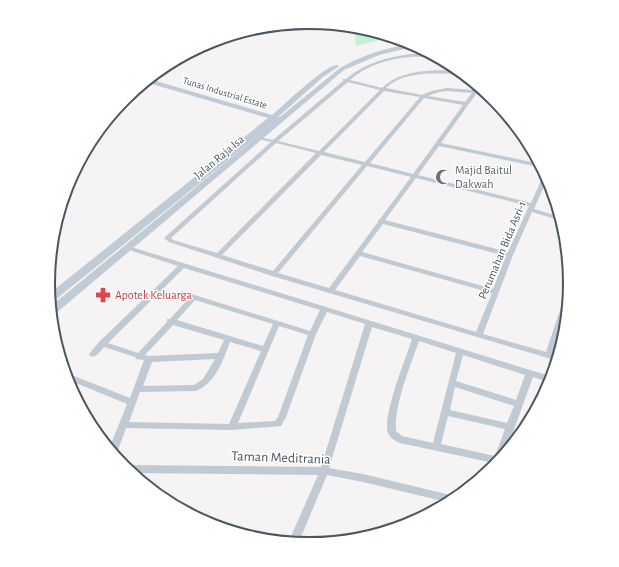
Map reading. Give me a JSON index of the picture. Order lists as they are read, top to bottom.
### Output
{
  "streets": {
    "main road": ["Tunas Industrial Estate", "Jalan Raja Isa"],
    "street": ["Perumahan Bida Asri-1", "Taman Meditrania"]
  },
  "crossings": [
    ["Tunas Industrial Estate", "Jalan Raja Isa"]
  ],
  "places": {
    "mosque": ["Majid Baitul Dakwah"],
    "pharmacy": ["Apotek Keluarga"]
  }
}
